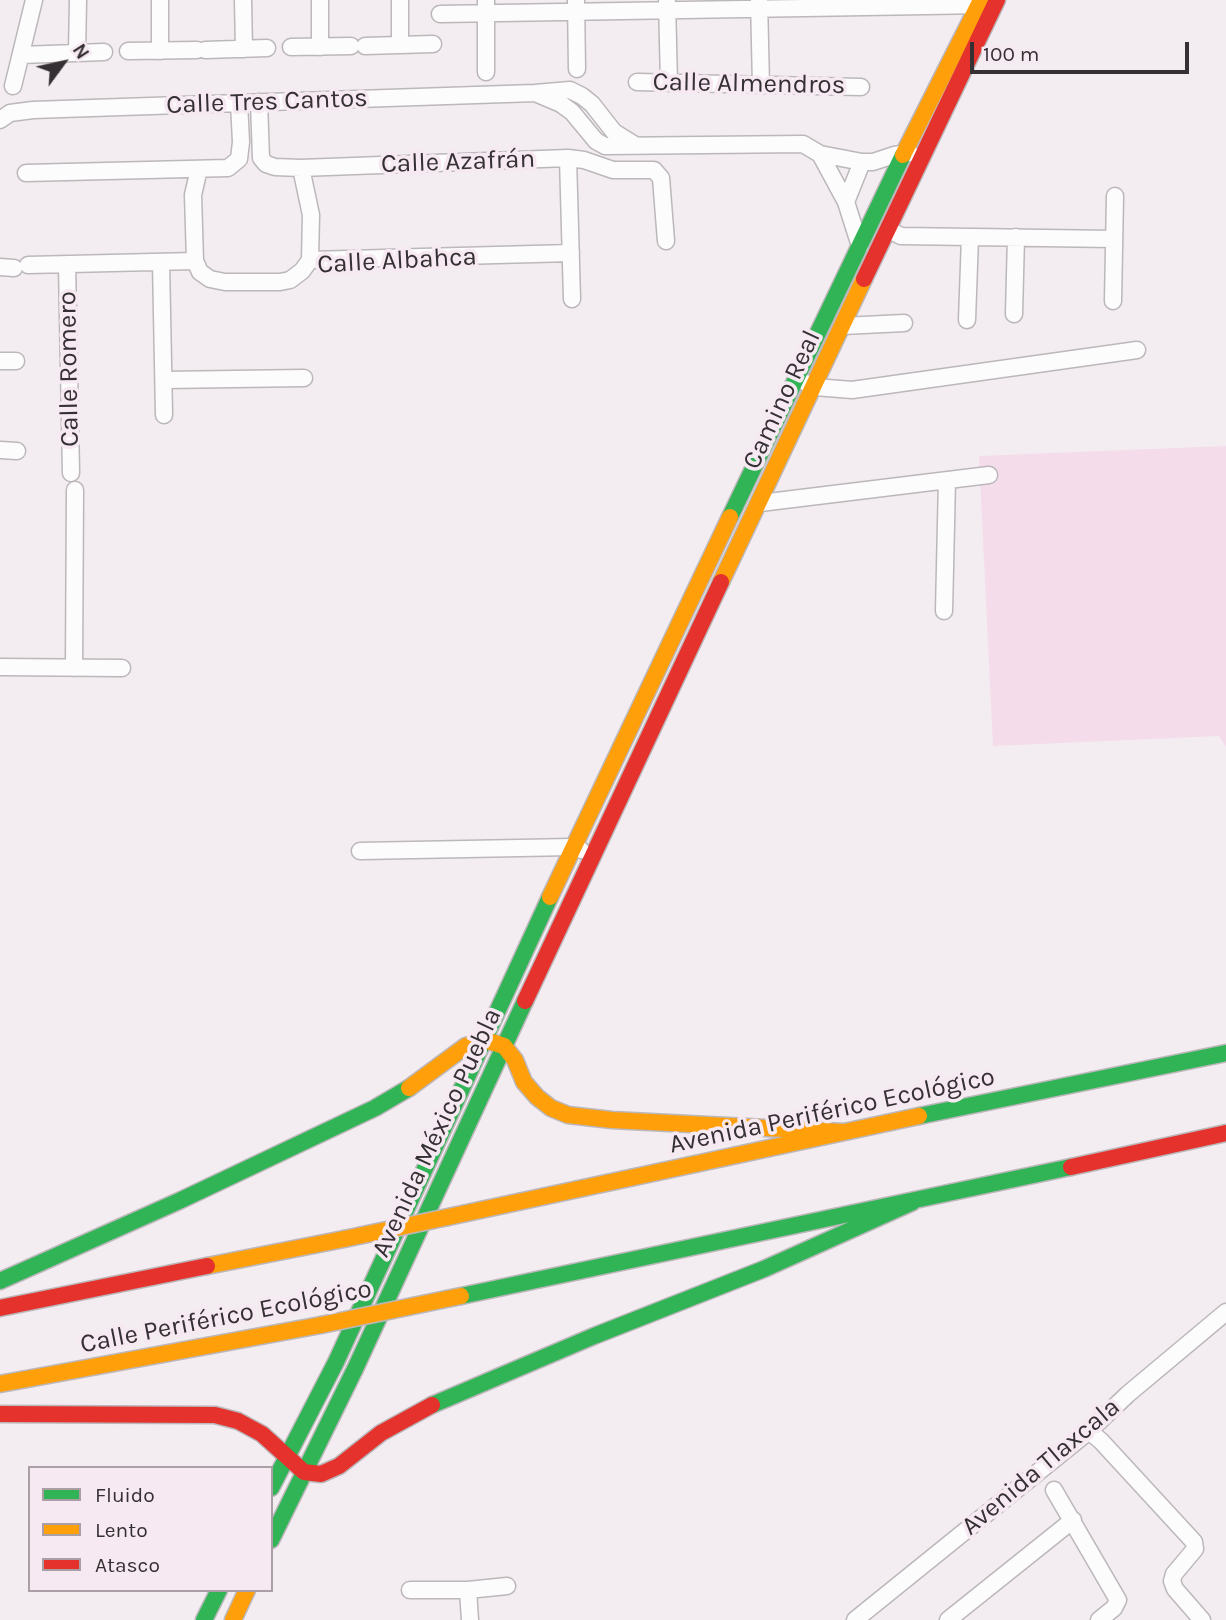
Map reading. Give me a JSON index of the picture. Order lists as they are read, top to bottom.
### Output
{
  "streets": {
    "main road": [
      "Camino Real",
      "Avenida Periférico Ecológico",
      "Avenida México Puebla",
      "Calle Periférico Ecológico"
    ],
    "street": [
      "Calle Almendros",
      "Calle Tres Cantos",
      "Calle Azafrán",
      "Calle Albahca",
      "Calle Romero",
      "Avenida Tlaxcala"
    ]
  },
  "crossings": [
    ["Calle Tres Cantos", "Camino Real"],
    ["Camino Real", "Avenida México Puebla"],
    ["Avenida Periférico Ecológico", "Calle Periférico Ecológico"]
  ],
  "legend": ["Fluido", "Lento", "Atasco"],
  "scale_bar": "100 m",
  "north": "top right"
}
